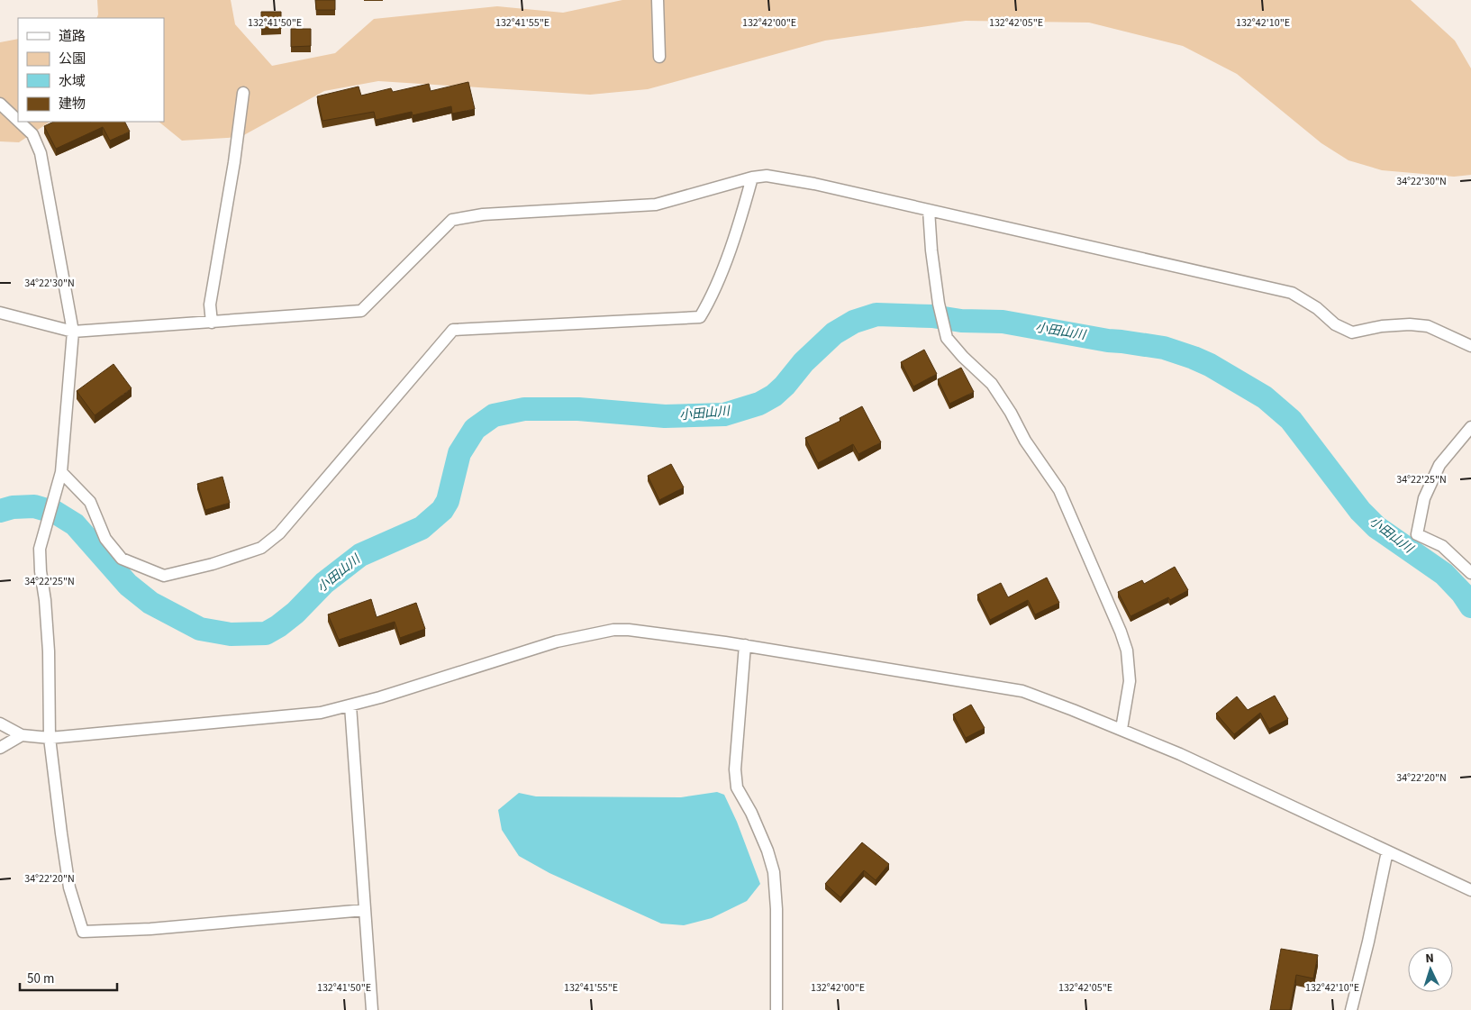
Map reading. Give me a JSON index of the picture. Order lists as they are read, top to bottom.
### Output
{
  "water": ["小田山川"],
  "legend": [
    "道路",
    "公園",
    "水域",
    "建物"
  ],
  "scale_bar": "50 m",
  "north": "top",
  "coordinates": [
    "132°41'50\"E",
    "132°41'55\"E",
    "132°42'00\"E",
    "132°42'05\"E",
    "132°42'10\"E",
    "34°22'30\"N",
    "34°22'25\"N",
    "34°22'20\"N"
  ]
}
